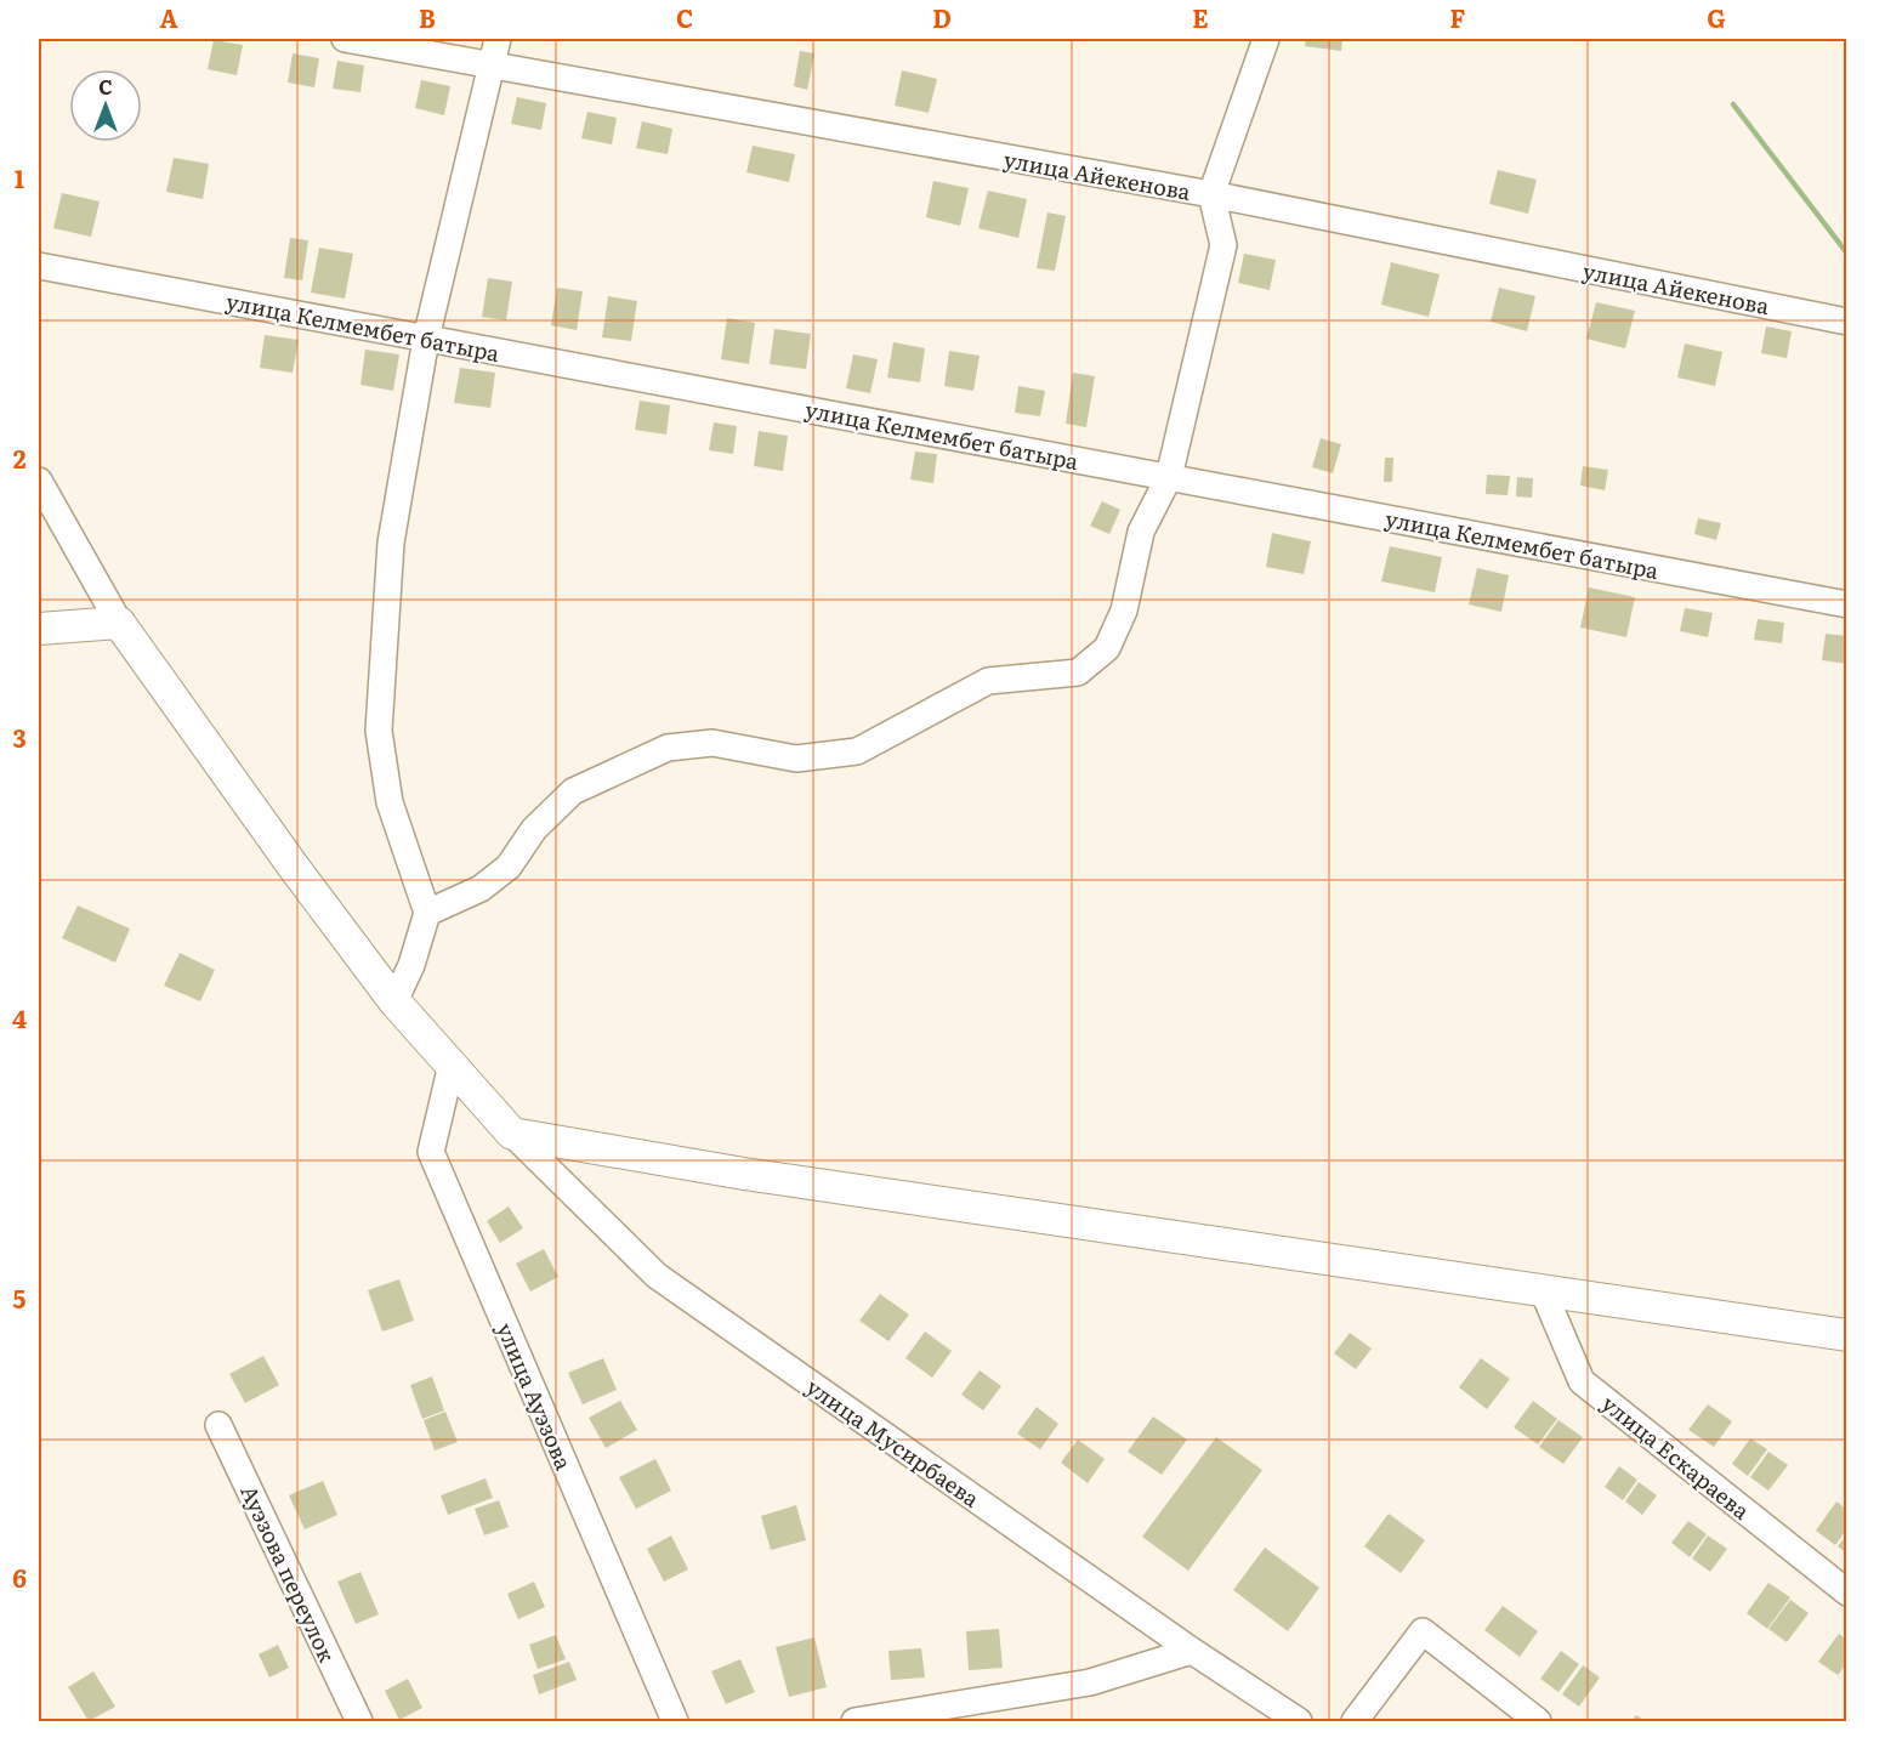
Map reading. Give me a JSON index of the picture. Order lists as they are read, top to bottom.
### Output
{
  "streets": {
    "street": [
      "улица Айекенова",
      "улица Келмембет батыра",
      "улица Ауэзова",
      "улица Мусирбаева",
      "улица Ескараева",
      "Ауэзова переулок"
    ]
  },
  "north": "top",
  "grid": {
    "columns": [
      "A",
      "B",
      "C",
      "D",
      "E",
      "F",
      "G"
    ],
    "rows": [
      "1",
      "2",
      "3",
      "4",
      "5",
      "6"
    ]
  }
}
